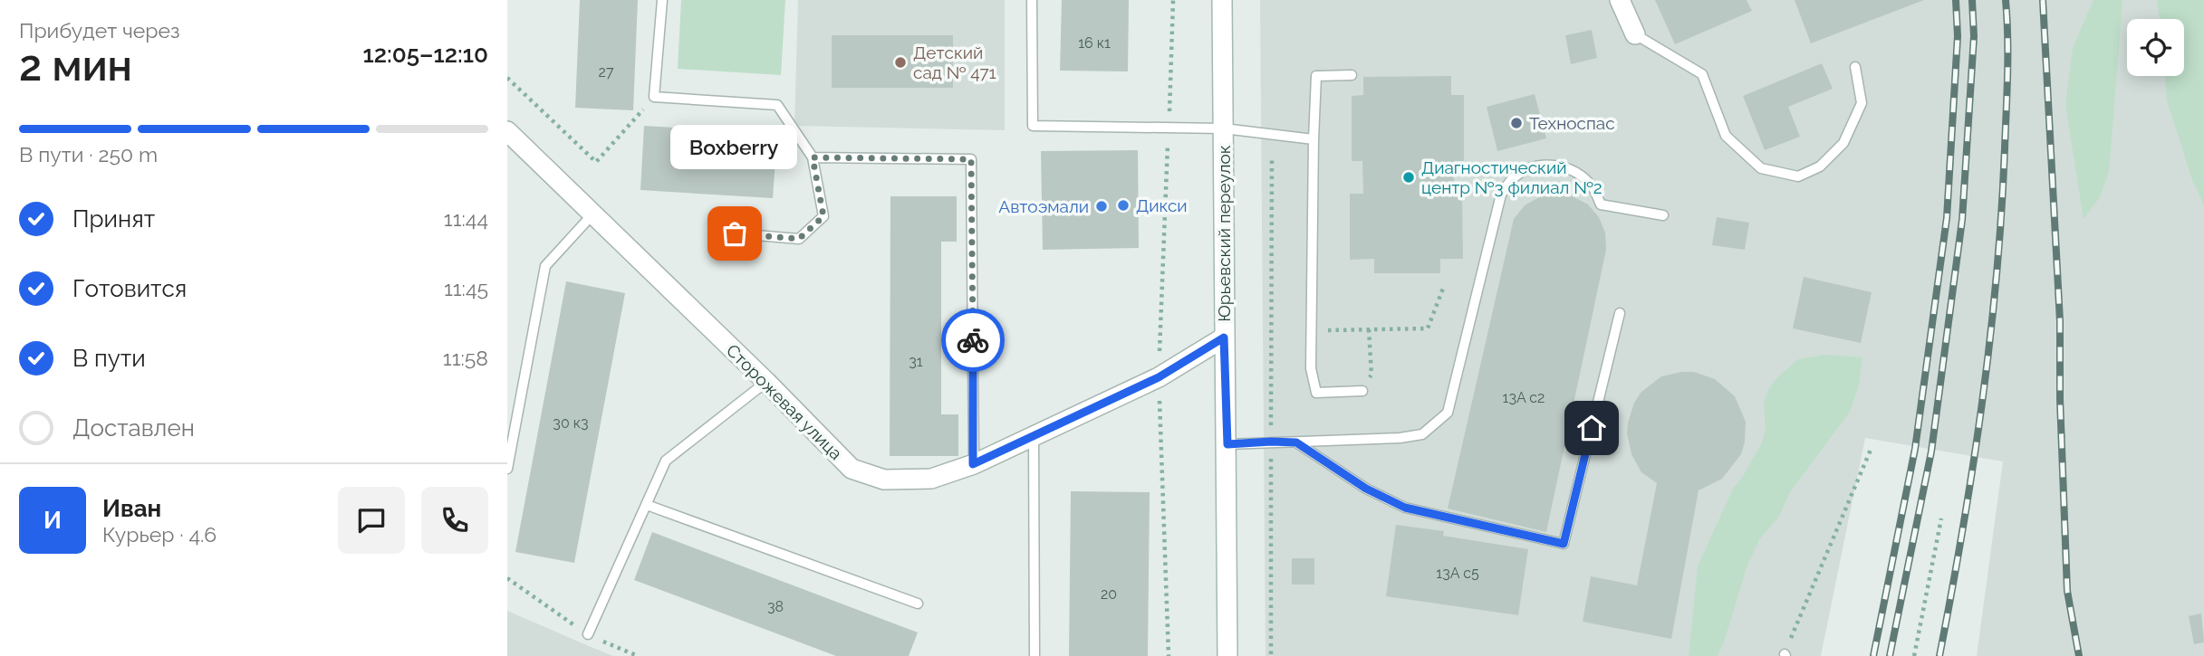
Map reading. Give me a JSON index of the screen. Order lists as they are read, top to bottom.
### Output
{
  "streets": {
    "street": ["Юрьевский переулок", "Сторожевая улица"]
  },
  "crossings": [
    ["Юрьевский переулок", "Сторожевая улица"]
  ],
  "places": [
    "Детский сад № 471",
    "Техноспас",
    "Диагностический центр №3 филиал №2",
    "Дикси",
    "Автоэмали",
    "Boxberry"
  ],
  "house_numbers": [
    "16 к1",
    "27",
    "31",
    "13А с2",
    "30 к3",
    "13А с5",
    "20",
    "38"
  ],
  "page": {
    "heading": ["2 мин", "Прибудет через", "12:05–12:10"],
    "panel": ["Иван", "Курьер · 4.6"],
    "bar": "В пути · 250 m",
    "bubble": "Boxberry",
    "list": [
      ["Принят", "11:44"],
      ["Готовится", "11:45"],
      ["В пути", "11:58"],
      "Доставлен"
    ],
    "round": "И"
  }
}
